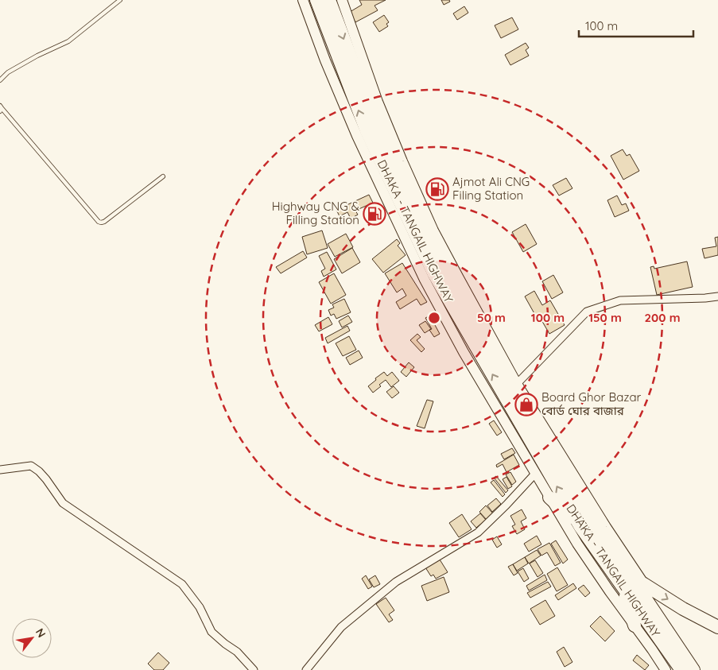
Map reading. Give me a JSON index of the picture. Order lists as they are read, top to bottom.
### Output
{
  "streets": {
    "highway": ["DHAKA - TANGAIL HIGHWAY"]
  },
  "places": {
    "fuel station": ["Ajmot Ali CNG Filing Station", "Highway CNG & Filling Station"],
    "shop": ["Board Ghor Bazar বোর্ড ঘোর বাজার"]
  },
  "scale_bar": "100 m",
  "north": "top right",
  "rings": [
    "50 m",
    "100 m",
    "150 m",
    "200 m"
  ]
}
